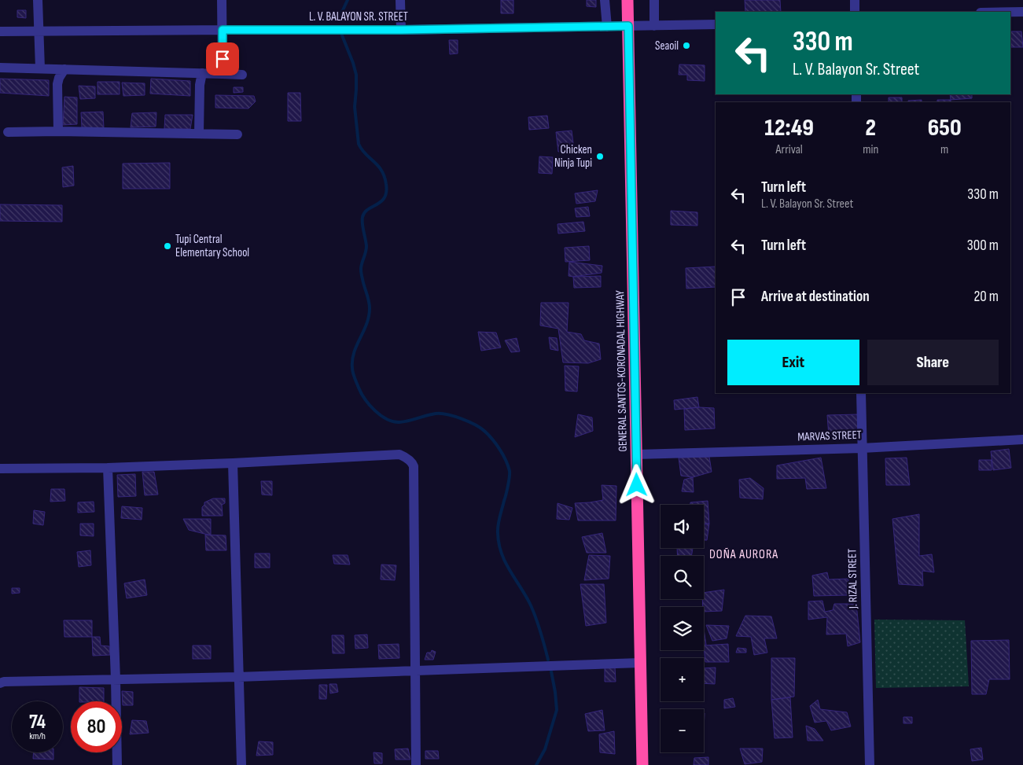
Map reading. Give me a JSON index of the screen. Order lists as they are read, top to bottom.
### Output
{
  "streets": {
    "highway": ["GENERAL SANTOS-KORONADAL HIGHWAY"],
    "street": ["L. V. BALAYON SR. STREET", "MARVAS STREET", "J. RIZAL STREET"]
  },
  "crossings": [
    ["L. V. BALAYON SR. STREET", "GENERAL SANTOS-KORONADAL HIGHWAY"],
    ["GENERAL SANTOS-KORONADAL HIGHWAY", "MARVAS STREET"],
    ["MARVAS STREET", "J. RIZAL STREET"]
  ],
  "districts": ["DOÑA AURORA"],
  "places": ["Seaoil", "Chicken Ninja Tupi", "Tupi Central Elementary School"],
  "page": {
    "turn": ["330 m", "L. V. Balayon Sr. Street"],
    "eta": [
      "12:49",
      "Arrival",
      "2",
      "min",
      "650",
      "m"
    ],
    "list": [
      {
        "name": "Turn left",
        "note": "L. V. Balayon Sr. Street",
        "value": "330 m"
      },
      {
        "name": "Turn left",
        "value": "300 m"
      },
      {
        "name": "Arrive at destination",
        "value": "20 m"
      }
    ],
    "buttons": ["Exit", "Share"],
    "map_buttons": ["+", "−"],
    "speed": "74 km/h",
    "limit": "80"
  }
}
